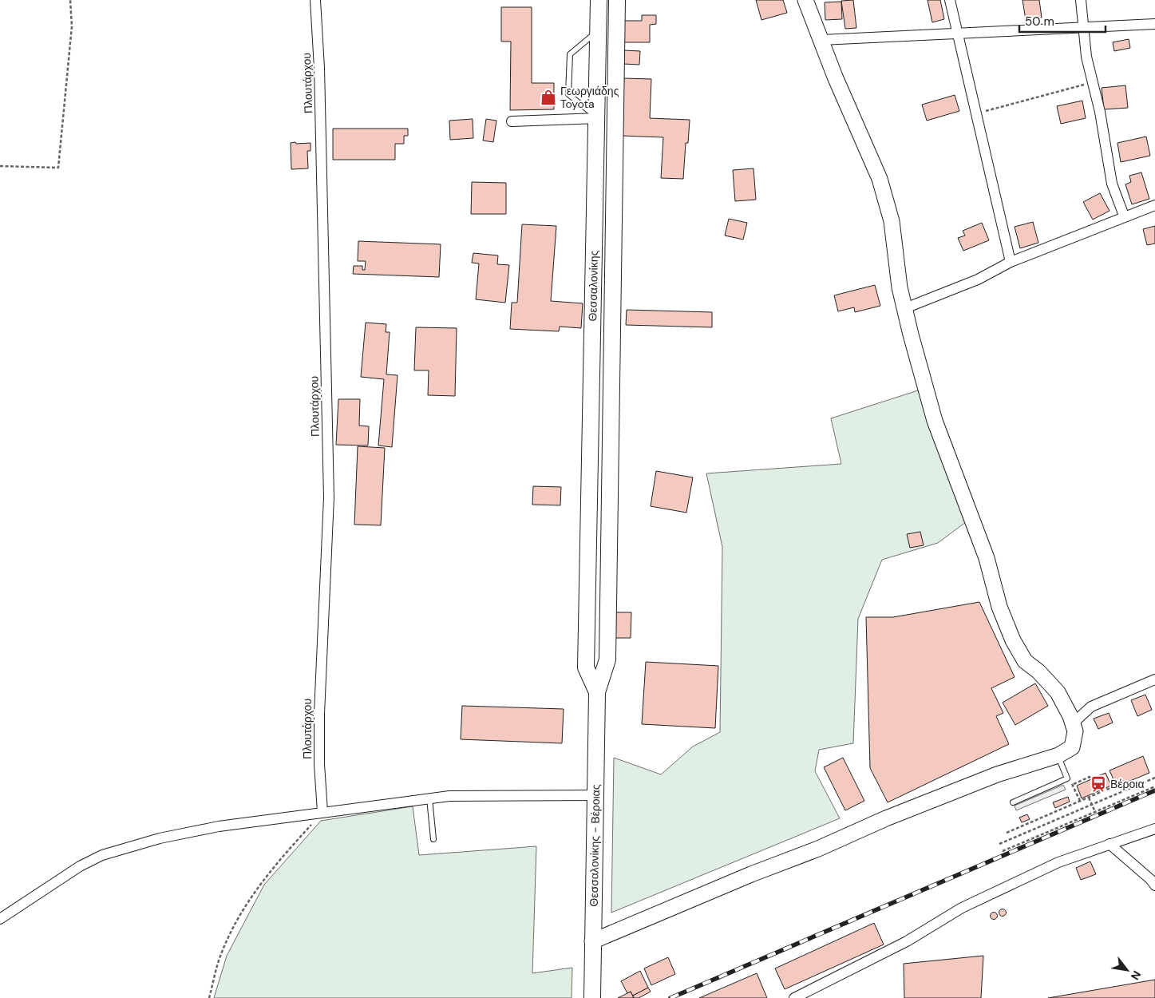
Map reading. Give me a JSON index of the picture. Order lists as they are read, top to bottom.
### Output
{
  "streets": {
    "main road": ["Θεσσαλονίκης", "Θεσσαλονίκης - Βέροιας"],
    "street": ["Πλουτάρχου"]
  },
  "crossings": [
    ["Θεσσαλονίκης", "Θεσσαλονίκης - Βέροιας"]
  ],
  "places": {
    "shop": ["Γεωργιάδης Toyota"],
    "station": ["Βέροια"]
  },
  "scale_bar": "50 m",
  "north": "bottom right"
}
